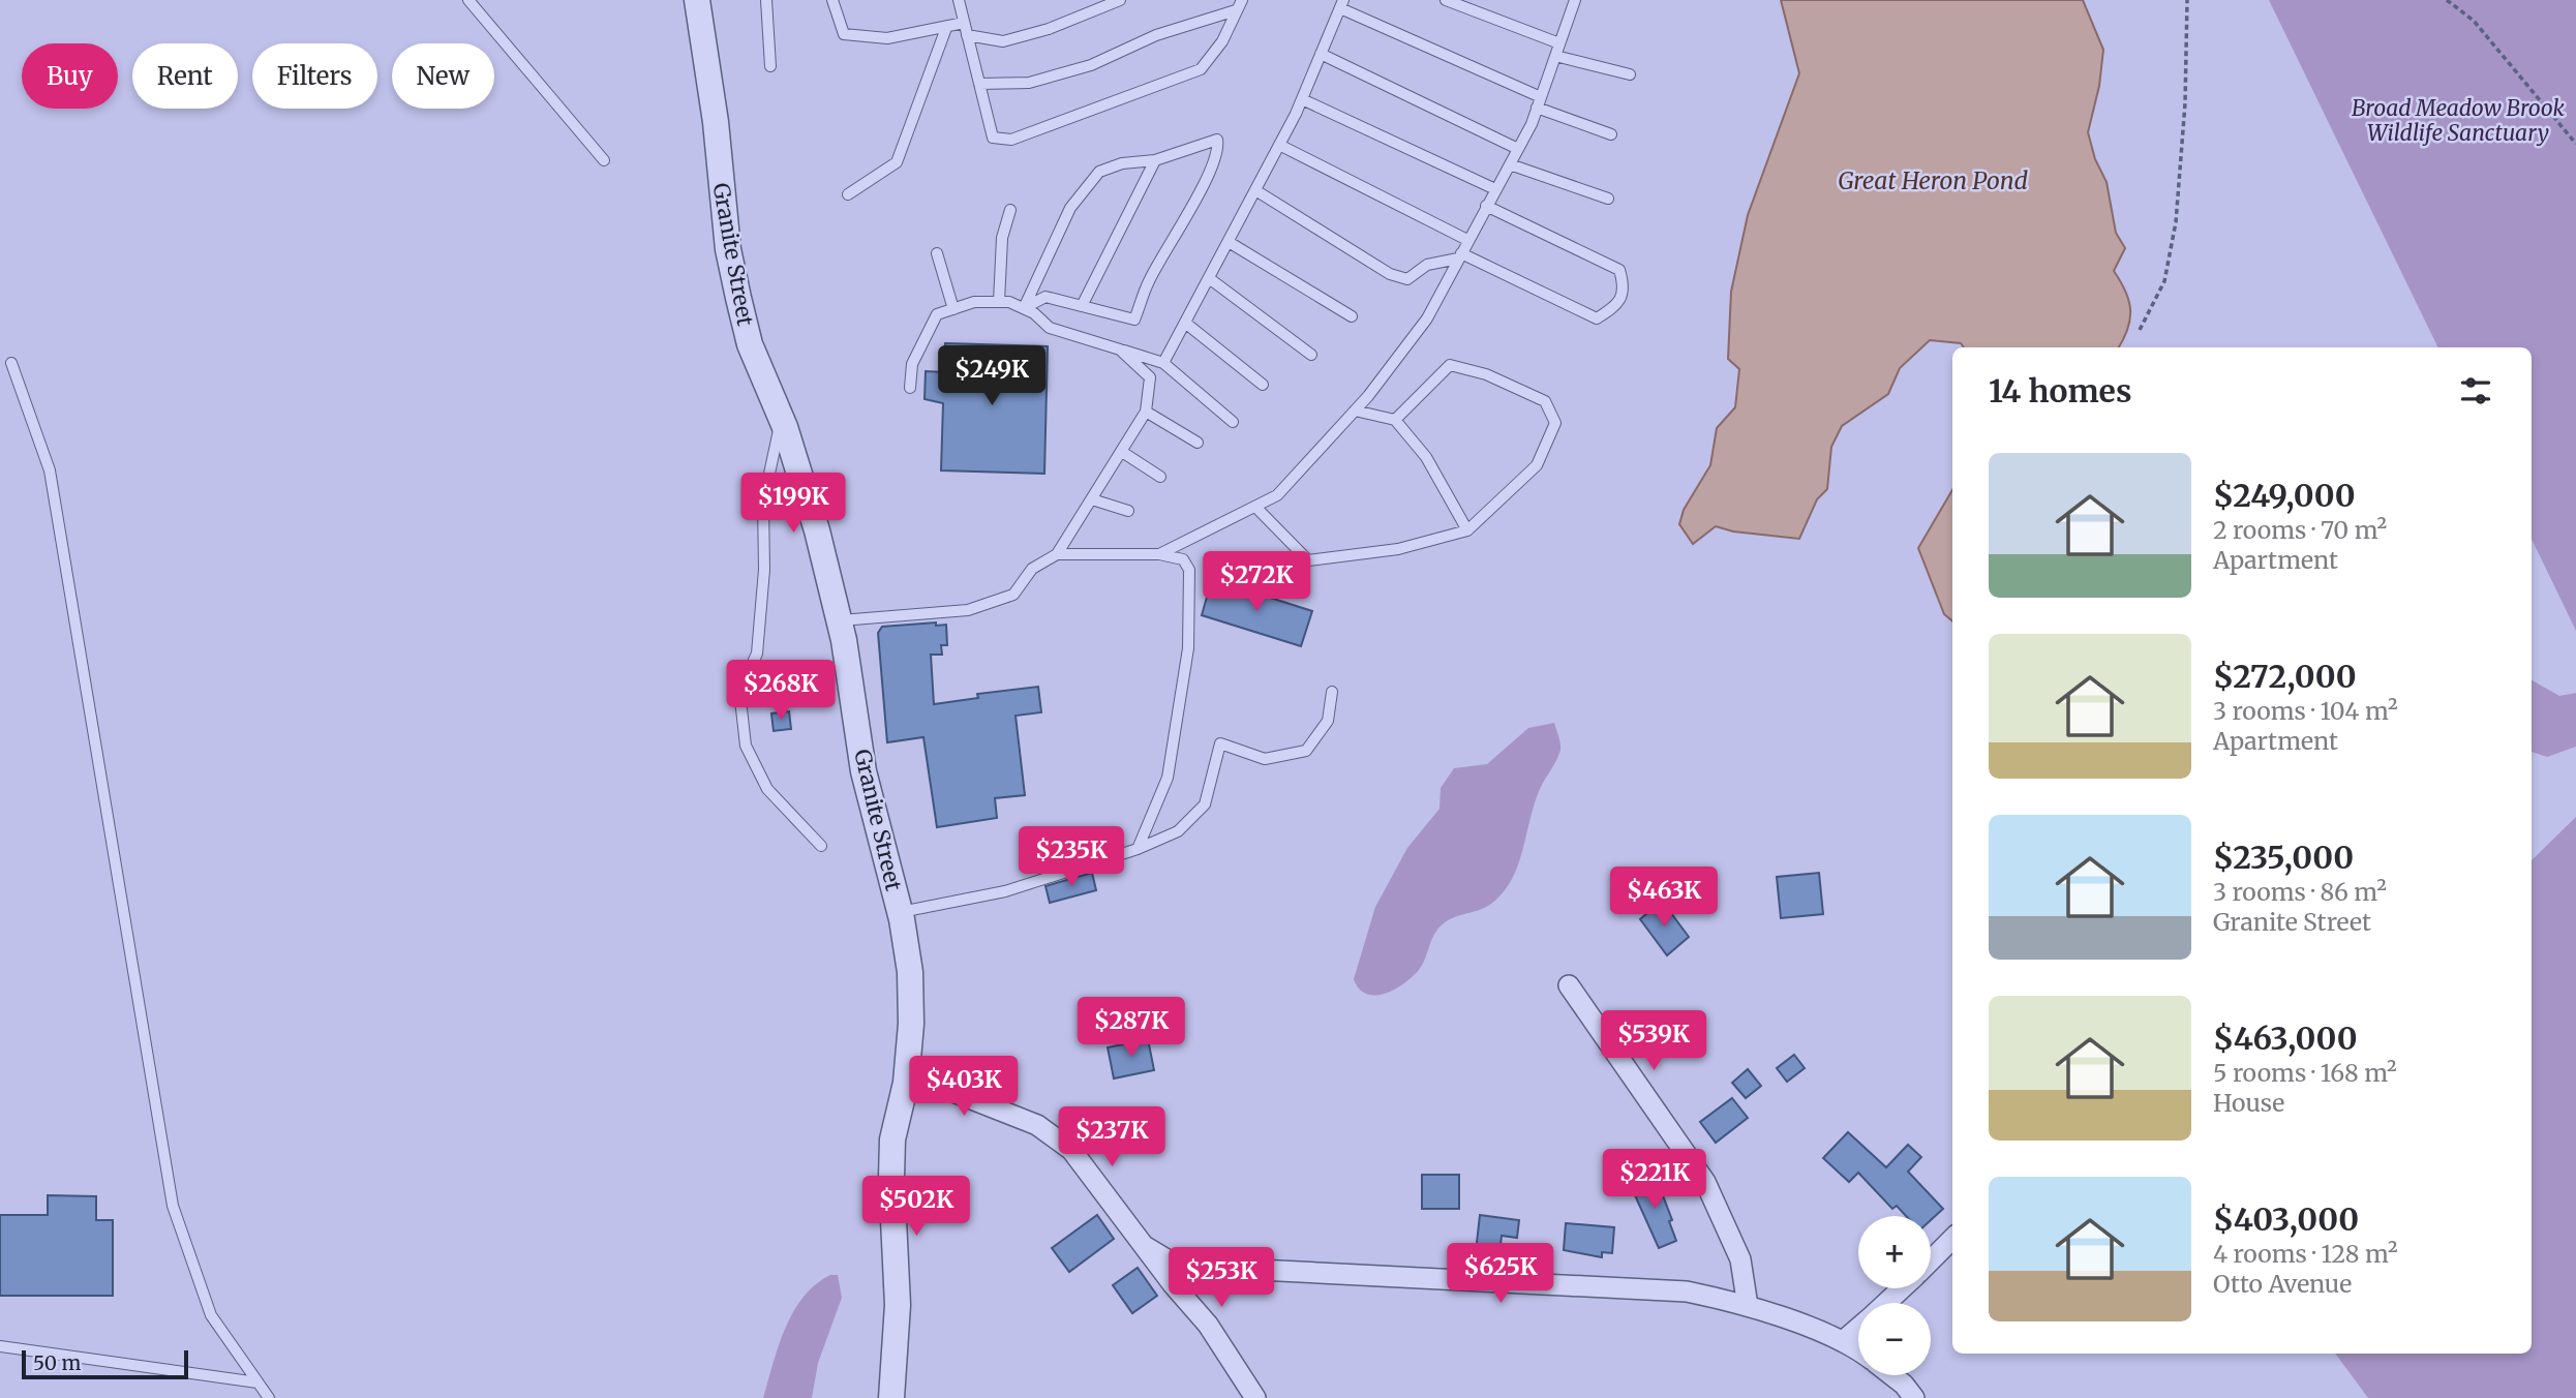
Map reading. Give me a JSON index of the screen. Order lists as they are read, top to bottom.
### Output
{
  "streets": {
    "street": ["Granite Street"]
  },
  "water": ["Great Heron Pond"],
  "parks": ["Broad Meadow Brook Wildlife Sanctuary"],
  "scale_bar": "50 m",
  "page": {
    "chip": [
      "Buy",
      "Rent",
      "Filters",
      "New"
    ],
    "price": [
      "$249K",
      "$199K",
      "$272K",
      "$268K",
      "$235K",
      "$463K",
      "$287K",
      "$539K",
      "$403K",
      "$237K",
      "$221K",
      "$502K",
      "$625K",
      "$253K"
    ],
    "heading": "14 homes",
    "list": [
      {
        "name": "$249,000",
        "note": "2 rooms · 70 m² · Apartment"
      },
      {
        "name": "$272,000",
        "note": "3 rooms · 104 m² · Apartment"
      },
      {
        "name": "$235,000",
        "note": "3 rooms · 86 m² · Granite Street"
      },
      {
        "name": "$463,000",
        "note": "5 rooms · 168 m² · House"
      },
      {
        "name": "$403,000",
        "note": "4 rooms · 128 m² · Otto Avenue"
      }
    ],
    "map_buttons": ["+", "−"],
    "scale": "50 m"
  }
}
